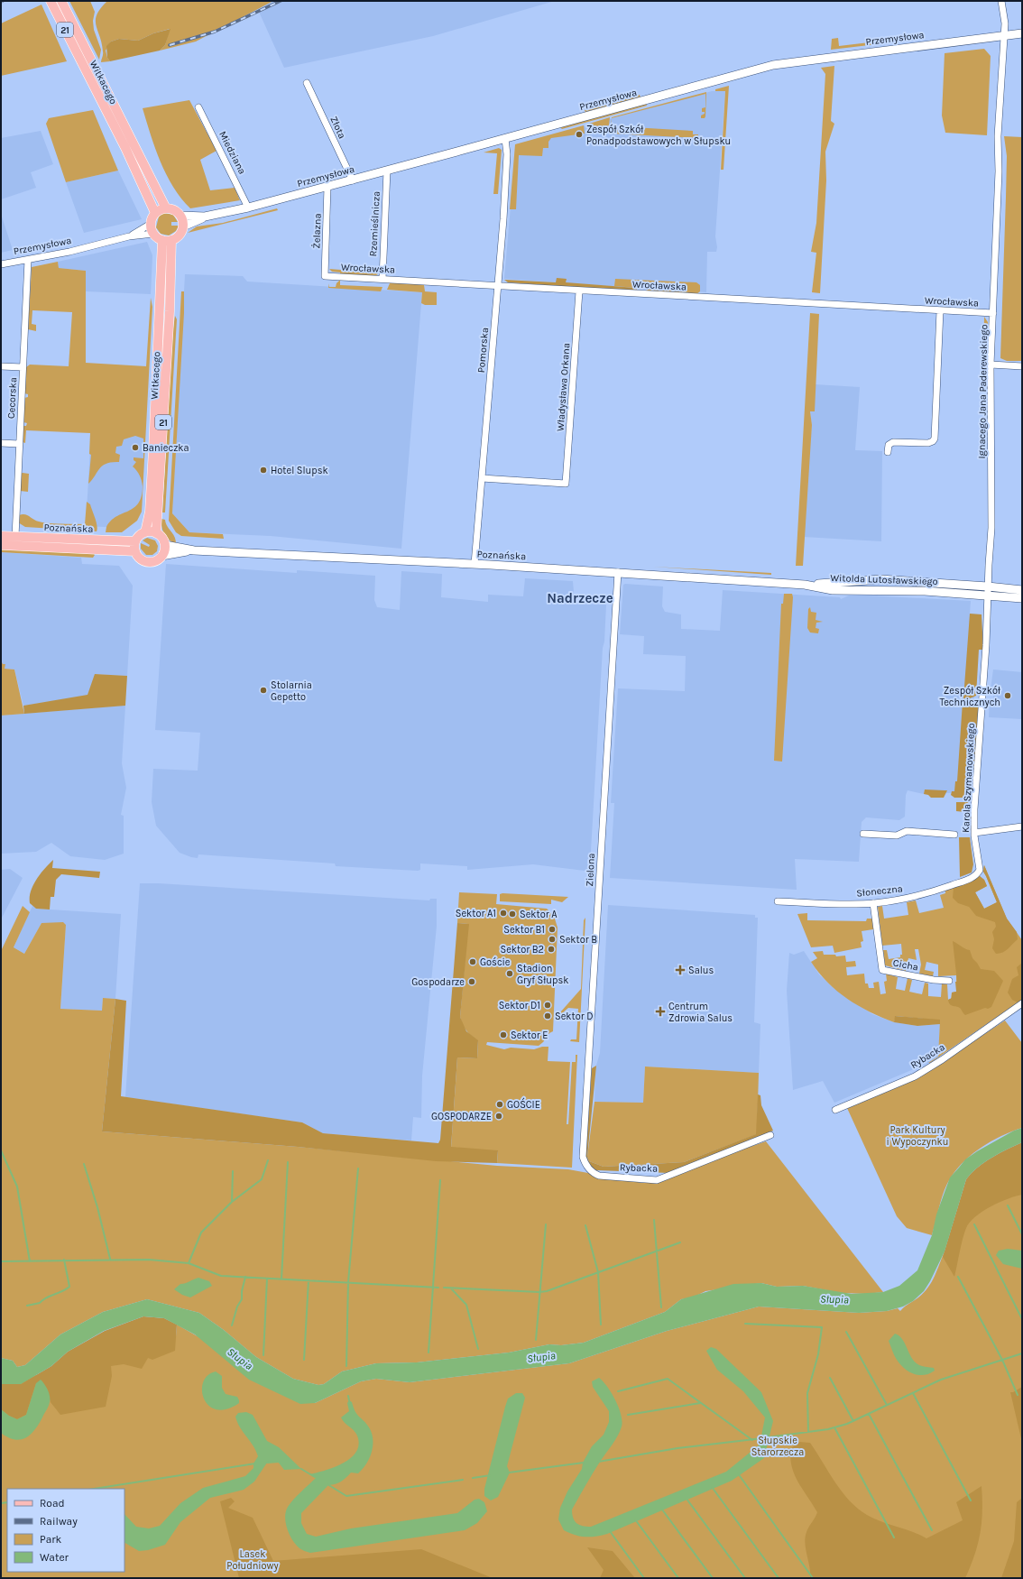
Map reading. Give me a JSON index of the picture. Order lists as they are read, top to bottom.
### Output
{
  "streets": {
    "main road": [
      "21",
      "Przemysłowa",
      "Witkacego",
      "Poznańska",
      "Witolda Lutosławskiego"
    ],
    "street": [
      "Złota",
      "Miedziana",
      "Rzemieślnicza",
      "Żelazna",
      "Wrocławska",
      "Pomorska",
      "Władysława Orkana",
      "Ignacego Jana Paderewskiego",
      "Cecorska",
      "Karola Szymanowskiego",
      "Zielona",
      "Słoneczna",
      "Cicha",
      "Rybacka"
    ]
  },
  "crossings": [
    ["Przemysłowa", "Witkacego"],
    ["Przemysłowa", "Złota"],
    ["Przemysłowa", "Miedziana"],
    ["Przemysłowa", "Rzemieślnicza"],
    ["Przemysłowa", "Żelazna"],
    ["Przemysłowa", "Pomorska"],
    ["Przemysłowa", "Ignacego Jana Paderewskiego"],
    ["Przemysłowa", "Cecorska"],
    ["Witkacego", "Poznańska"],
    ["Rzemieślnicza", "Wrocławska"],
    ["Żelazna", "Wrocławska"],
    ["Wrocławska", "Pomorska"],
    ["Wrocławska", "Władysława Orkana"],
    ["Wrocławska", "Ignacego Jana Paderewskiego"],
    ["Pomorska", "Władysława Orkana"],
    ["Pomorska", "Poznańska"],
    ["Ignacego Jana Paderewskiego", "Witolda Lutosławskiego"],
    ["Ignacego Jana Paderewskiego", "Karola Szymanowskiego"],
    ["Cecorska", "Poznańska"],
    ["Poznańska", "Witolda Lutosławskiego"],
    ["Poznańska", "Zielona"],
    ["Witolda Lutosławskiego", "Karola Szymanowskiego"],
    ["Karola Szymanowskiego", "Słoneczna"],
    ["Zielona", "Rybacka"],
    ["Słoneczna", "Cicha"]
  ],
  "districts": ["Nadrzecze"],
  "water": ["Słupia"],
  "parks": ["Park Kultury i Wypoczynku", "Słupskie Starorzecza", "Lasek Południowy"],
  "places": {
    "other": [
      "Zespół Szkół Ponadpodstawowych w Słupsku",
      "Banieczka",
      "Hotel Slupsk",
      "Stolarnia Gepetto",
      "Zespół Szkół Technicznych",
      "Sektor A1",
      "Sektor A",
      "Sektor B1",
      "Sektor B",
      "Sektor B2",
      "Goście",
      "Stadion Gryf Słupsk",
      "Gospodarze",
      "Sektor D1",
      "Sektor D",
      "Sektor E",
      "GOŚCIE",
      "GOSPODARZE"
    ],
    "health": ["Salus", "Centrum Zdrowia Salus"]
  },
  "legend": [
    "Road",
    "Railway",
    "Park",
    "Water"
  ]
}
